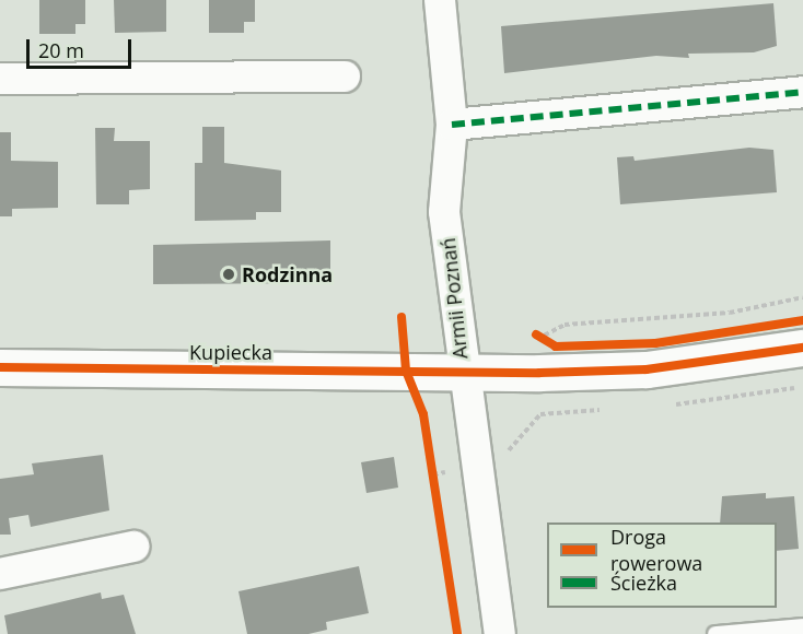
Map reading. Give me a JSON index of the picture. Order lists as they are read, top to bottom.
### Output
{
  "streets": {
    "street": ["Armii Poznań", "Kupiecka"]
  },
  "crossings": [
    ["Armii Poznań", "Kupiecka"]
  ],
  "places": ["Rodzinna"],
  "legend": ["Droga rowerowa", "Ścieżka"],
  "scale_bar": "20 m"
}
